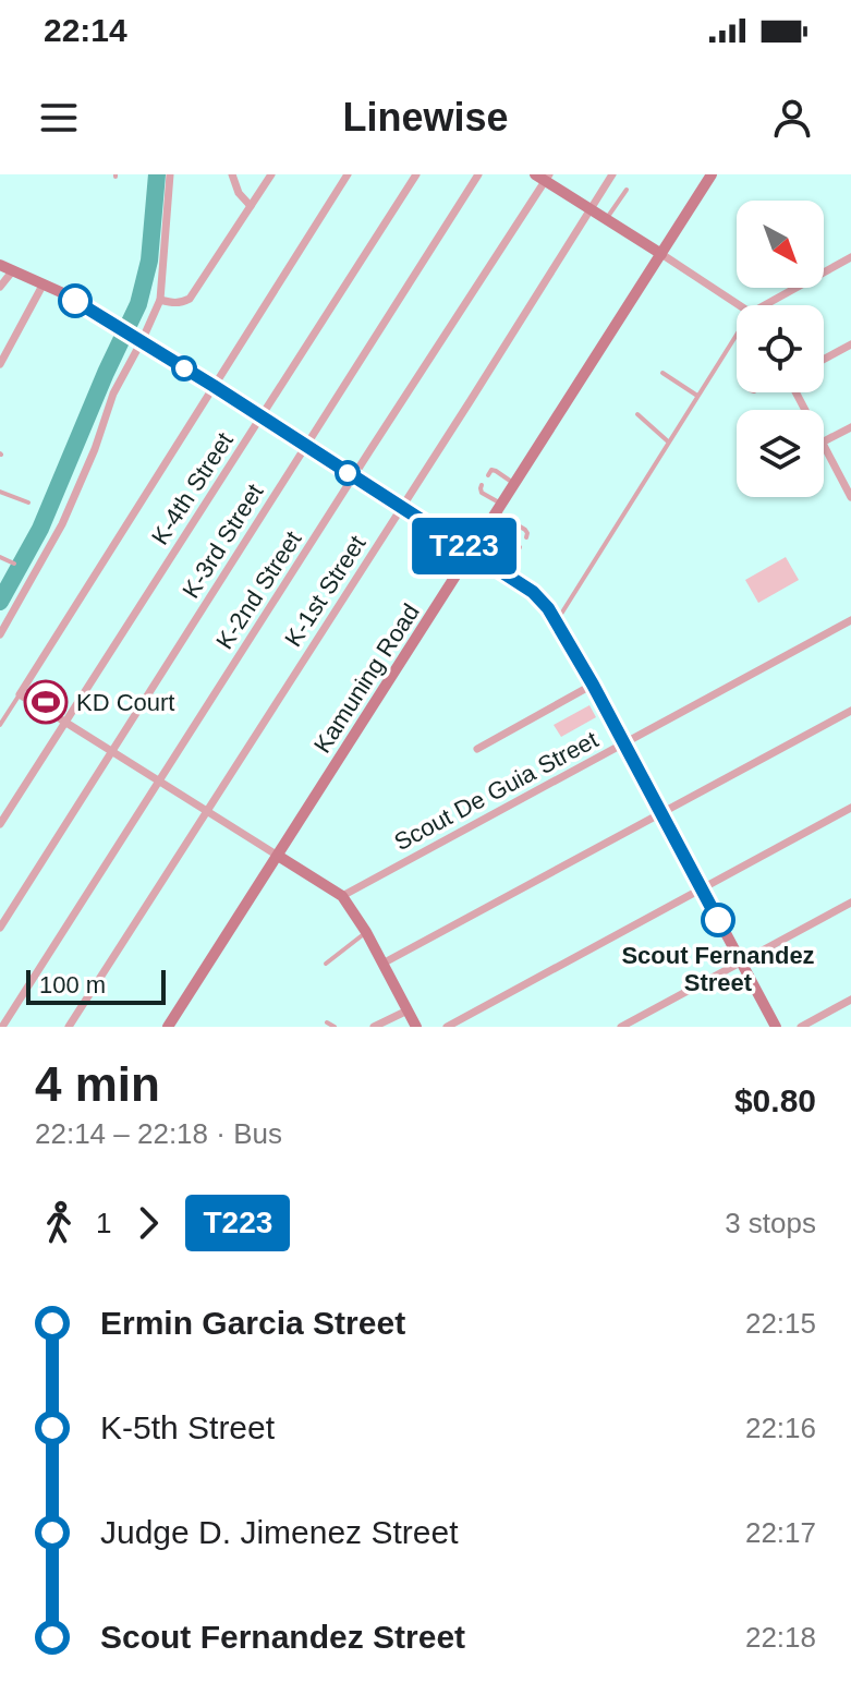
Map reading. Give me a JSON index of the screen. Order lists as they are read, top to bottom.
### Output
{
  "streets": {
    "street": [
      "K-4th Street",
      "K-3rd Street",
      "K-2nd Street",
      "K-1st Street",
      "Kamuning Road",
      "Scout De Guia Street"
    ]
  },
  "places": {
    "sports": ["KD Court"],
    "other": ["Scout Fernandez Street"]
  },
  "lines": ["bus line T223"],
  "scale_bar": "100 m",
  "north": "bottom right",
  "page": {
    "status": "22:14",
    "header": "Linewise",
    "on_map": "T223",
    "scale": "100 m",
    "heading": ["4 min", "22:14 – 22:18 · Bus", "$0.80"],
    "legs": ["1", "T223", "3 stops"],
    "list": [
      {
        "name": "Ermin Garcia Street",
        "value": "22:15"
      },
      {
        "name": "K-5th Street",
        "value": "22:16"
      },
      {
        "name": "Judge D. Jimenez Street",
        "value": "22:17"
      },
      {
        "name": "Scout Fernandez Street",
        "value": "22:18"
      }
    ]
  }
}
